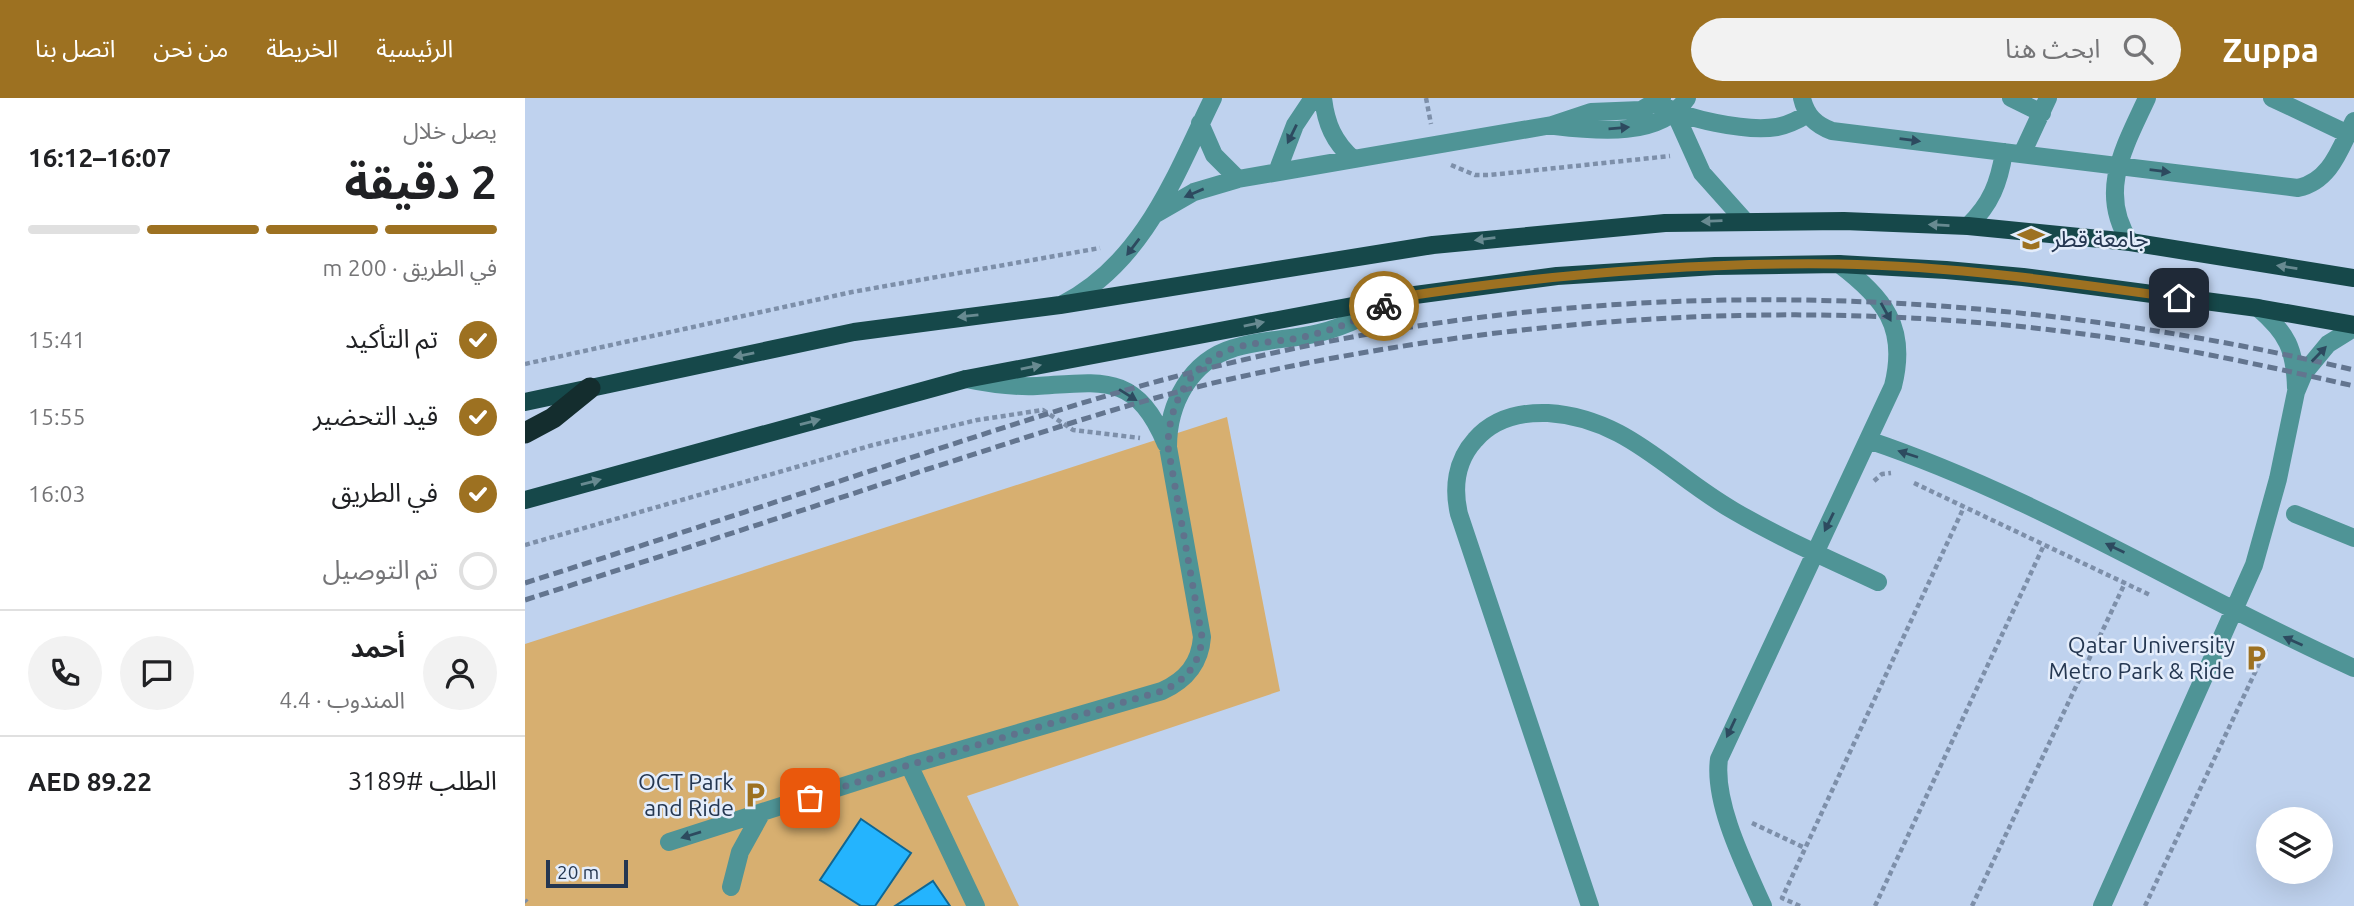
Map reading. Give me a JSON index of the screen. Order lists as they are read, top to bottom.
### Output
{
  "places": {
    "school or university": ["جامعة قطر"],
    "parking": ["Qatar University Metro Park & Ride", "OCT Park and Ride"]
  },
  "scale_bar": "20 m",
  "page": {
    "header": "Zuppa",
    "search": "ابحث هنا",
    "nav": [
      "الرئيسية",
      "الخريطة",
      "من نحن",
      "اتصل بنا"
    ],
    "heading": ["2 دقيقة", "يصل خلال", "16:07–16:12"],
    "panel": [
      "أحمد",
      "المندوب · 4.4",
      "الطلب #3189",
      "AED 89.22"
    ],
    "bar": "في الطريق · 200 m",
    "list": [
      ["تم التأكيد", "15:41"],
      ["قيد التحضير", "15:55"],
      ["في الطريق", "16:03"],
      "تم التوصيل"
    ],
    "scale": "20 m"
  }
}
